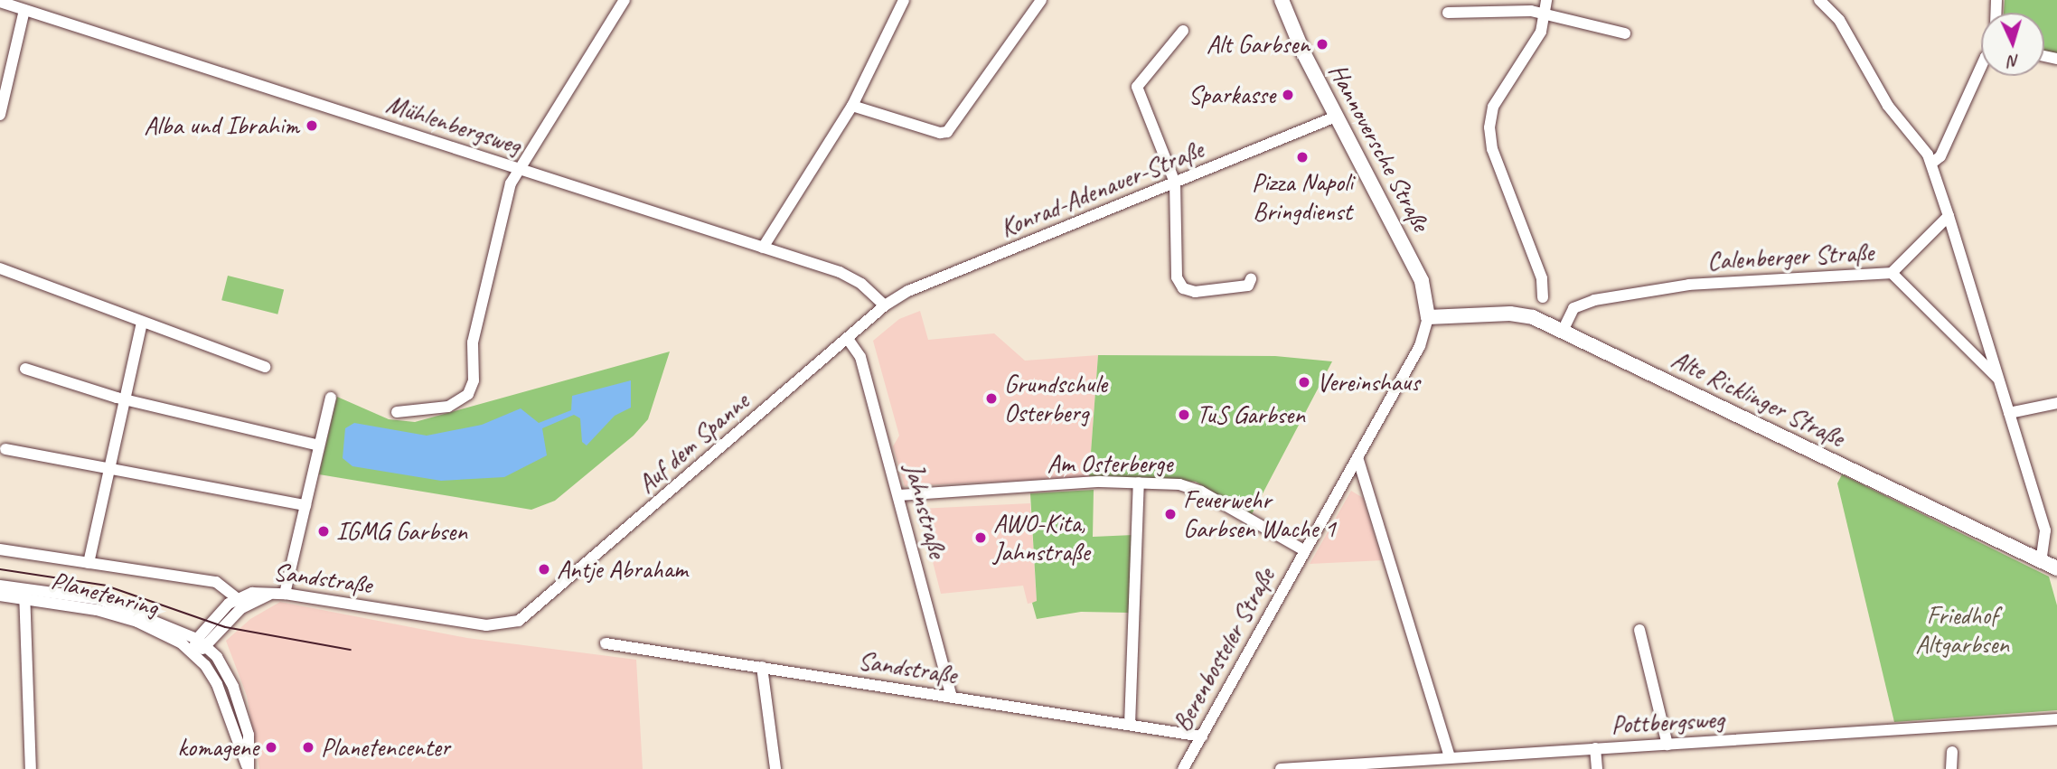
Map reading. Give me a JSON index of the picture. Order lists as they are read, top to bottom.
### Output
{
  "streets": {
    "main road": ["Hannoversche Straße", "Alte Ricklinger Straße"],
    "street": [
      "Mühlenbergsweg",
      "Konrad-Adenauer-Straße",
      "Calenberger Straße",
      "Auf dem Spanne",
      "Am Osterberge",
      "Jahnstraße",
      "Sandstraße",
      "Planetenring",
      "Berenbosteler Straße",
      "Pottbergsweg"
    ]
  },
  "crossings": [
    ["Mühlenbergsweg", "Konrad-Adenauer-Straße"],
    ["Mühlenbergsweg", "Auf dem Spanne"],
    ["Hannoversche Straße", "Konrad-Adenauer-Straße"],
    ["Hannoversche Straße", "Alte Ricklinger Straße"],
    ["Hannoversche Straße", "Berenbosteler Straße"],
    ["Konrad-Adenauer-Straße", "Auf dem Spanne"],
    ["Calenberger Straße", "Alte Ricklinger Straße"],
    ["Alte Ricklinger Straße", "Berenbosteler Straße"],
    ["Auf dem Spanne", "Jahnstraße"],
    ["Auf dem Spanne", "Sandstraße"],
    ["Am Osterberge", "Jahnstraße"],
    ["Am Osterberge", "Berenbosteler Straße"],
    ["Jahnstraße", "Sandstraße"],
    ["Sandstraße", "Berenbosteler Straße"]
  ],
  "parks": ["Friedhof Altgarbsen"],
  "places": [
    "Alt Garbsen",
    "Sparkasse",
    "Alba und Ibrahim",
    "Pizza Napoli Bringdienst",
    "Vereinshaus",
    "Grundschule Osterberg",
    "TuS Garbsen",
    "Feuerwehr Garbsen Wache 1",
    "IGMG Garbsen",
    "AWO-Kita, Jahnstraße",
    "Antje Abraham",
    "komagene",
    "Planetencenter"
  ],
  "north": "bottom"
}
